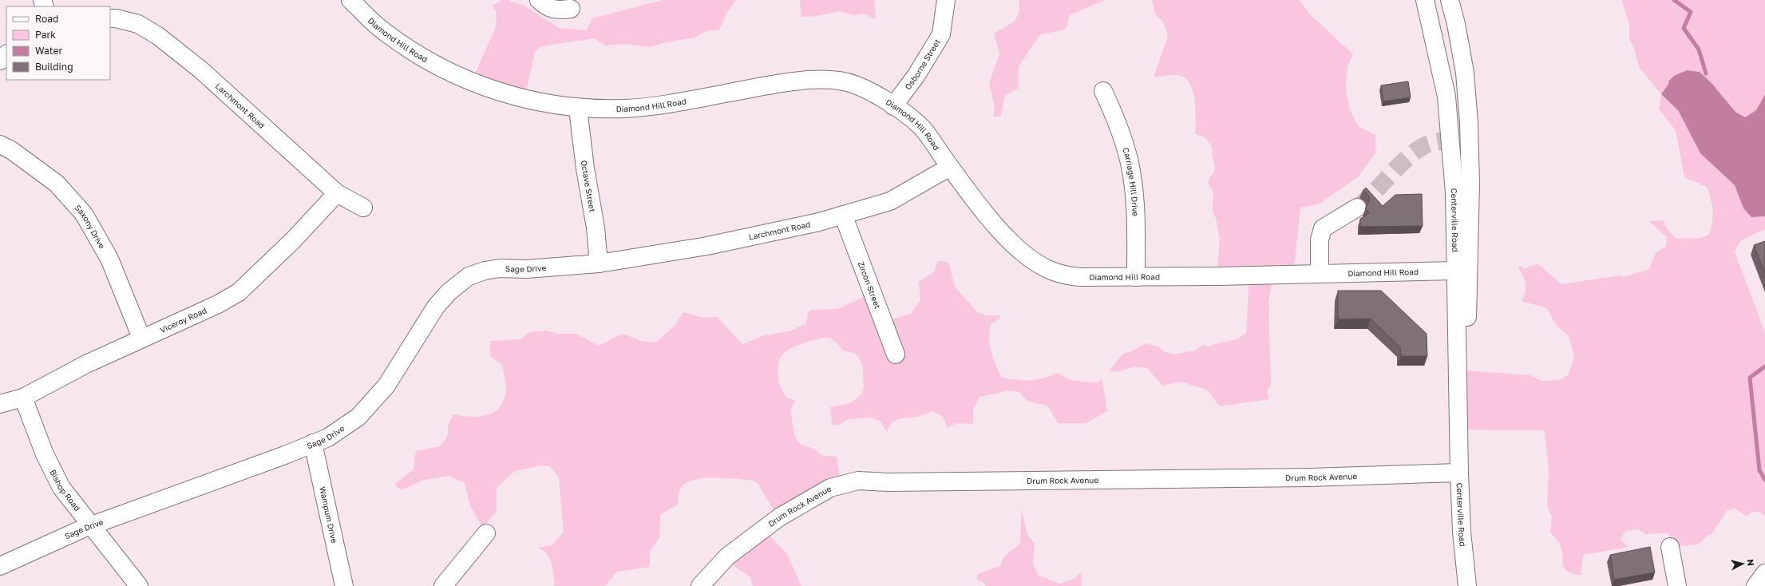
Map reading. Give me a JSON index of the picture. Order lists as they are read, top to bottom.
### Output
{
  "streets": {
    "street": [
      "Diamond Hill Road",
      "Osborne Street",
      "Larchmont Road",
      "Carriage Hill Drive",
      "Octave Street",
      "Centerville Road",
      "Saxony Drive",
      "Sage Drive",
      "Zircon Street",
      "Viceroy Road",
      "Drum Rock Avenue",
      "Bishop Road",
      "Wampum Drive"
    ]
  },
  "crossings": [
    ["Diamond Hill Road", "Osborne Street"],
    ["Diamond Hill Road", "Larchmont Road"],
    ["Diamond Hill Road", "Carriage Hill Drive"],
    ["Diamond Hill Road", "Octave Street"],
    ["Diamond Hill Road", "Centerville Road"],
    ["Larchmont Road", "Octave Street"],
    ["Larchmont Road", "Sage Drive"],
    ["Larchmont Road", "Zircon Street"],
    ["Larchmont Road", "Viceroy Road"],
    ["Octave Street", "Sage Drive"],
    ["Centerville Road", "Drum Rock Avenue"],
    ["Saxony Drive", "Viceroy Road"],
    ["Sage Drive", "Bishop Road"],
    ["Sage Drive", "Wampum Drive"],
    ["Viceroy Road", "Bishop Road"]
  ],
  "legend": [
    "Road",
    "Park",
    "Water",
    "Building"
  ],
  "north": "right"
}
